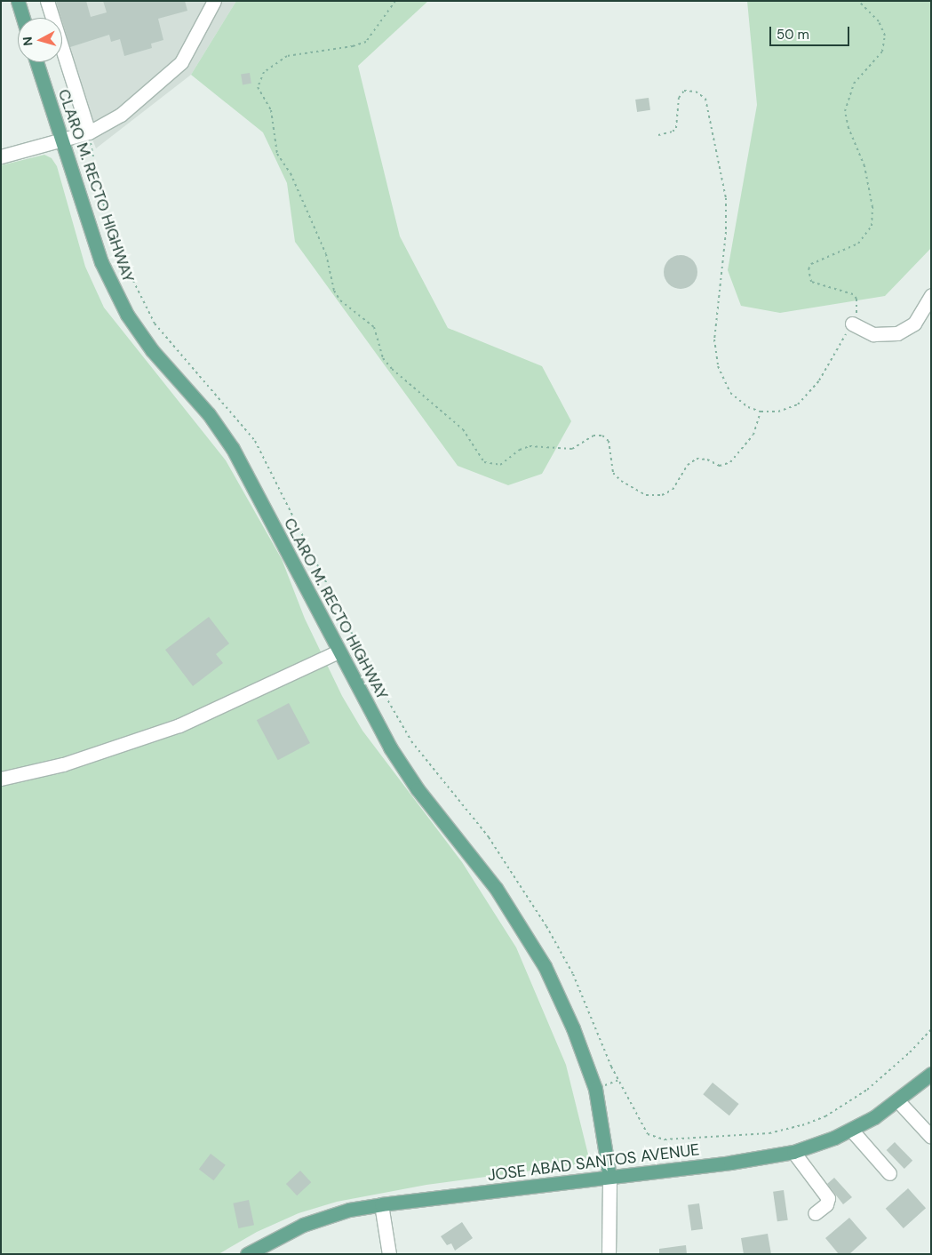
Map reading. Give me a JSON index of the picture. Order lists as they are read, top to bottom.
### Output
{
  "streets": {
    "main road": ["CLARO M. RECTO HIGHWAY", "JOSE ABAD SANTOS AVENUE"]
  },
  "crossings": [
    ["CLARO M. RECTO HIGHWAY", "JOSE ABAD SANTOS AVENUE"]
  ],
  "scale_bar": "50 m",
  "north": "left"
}
